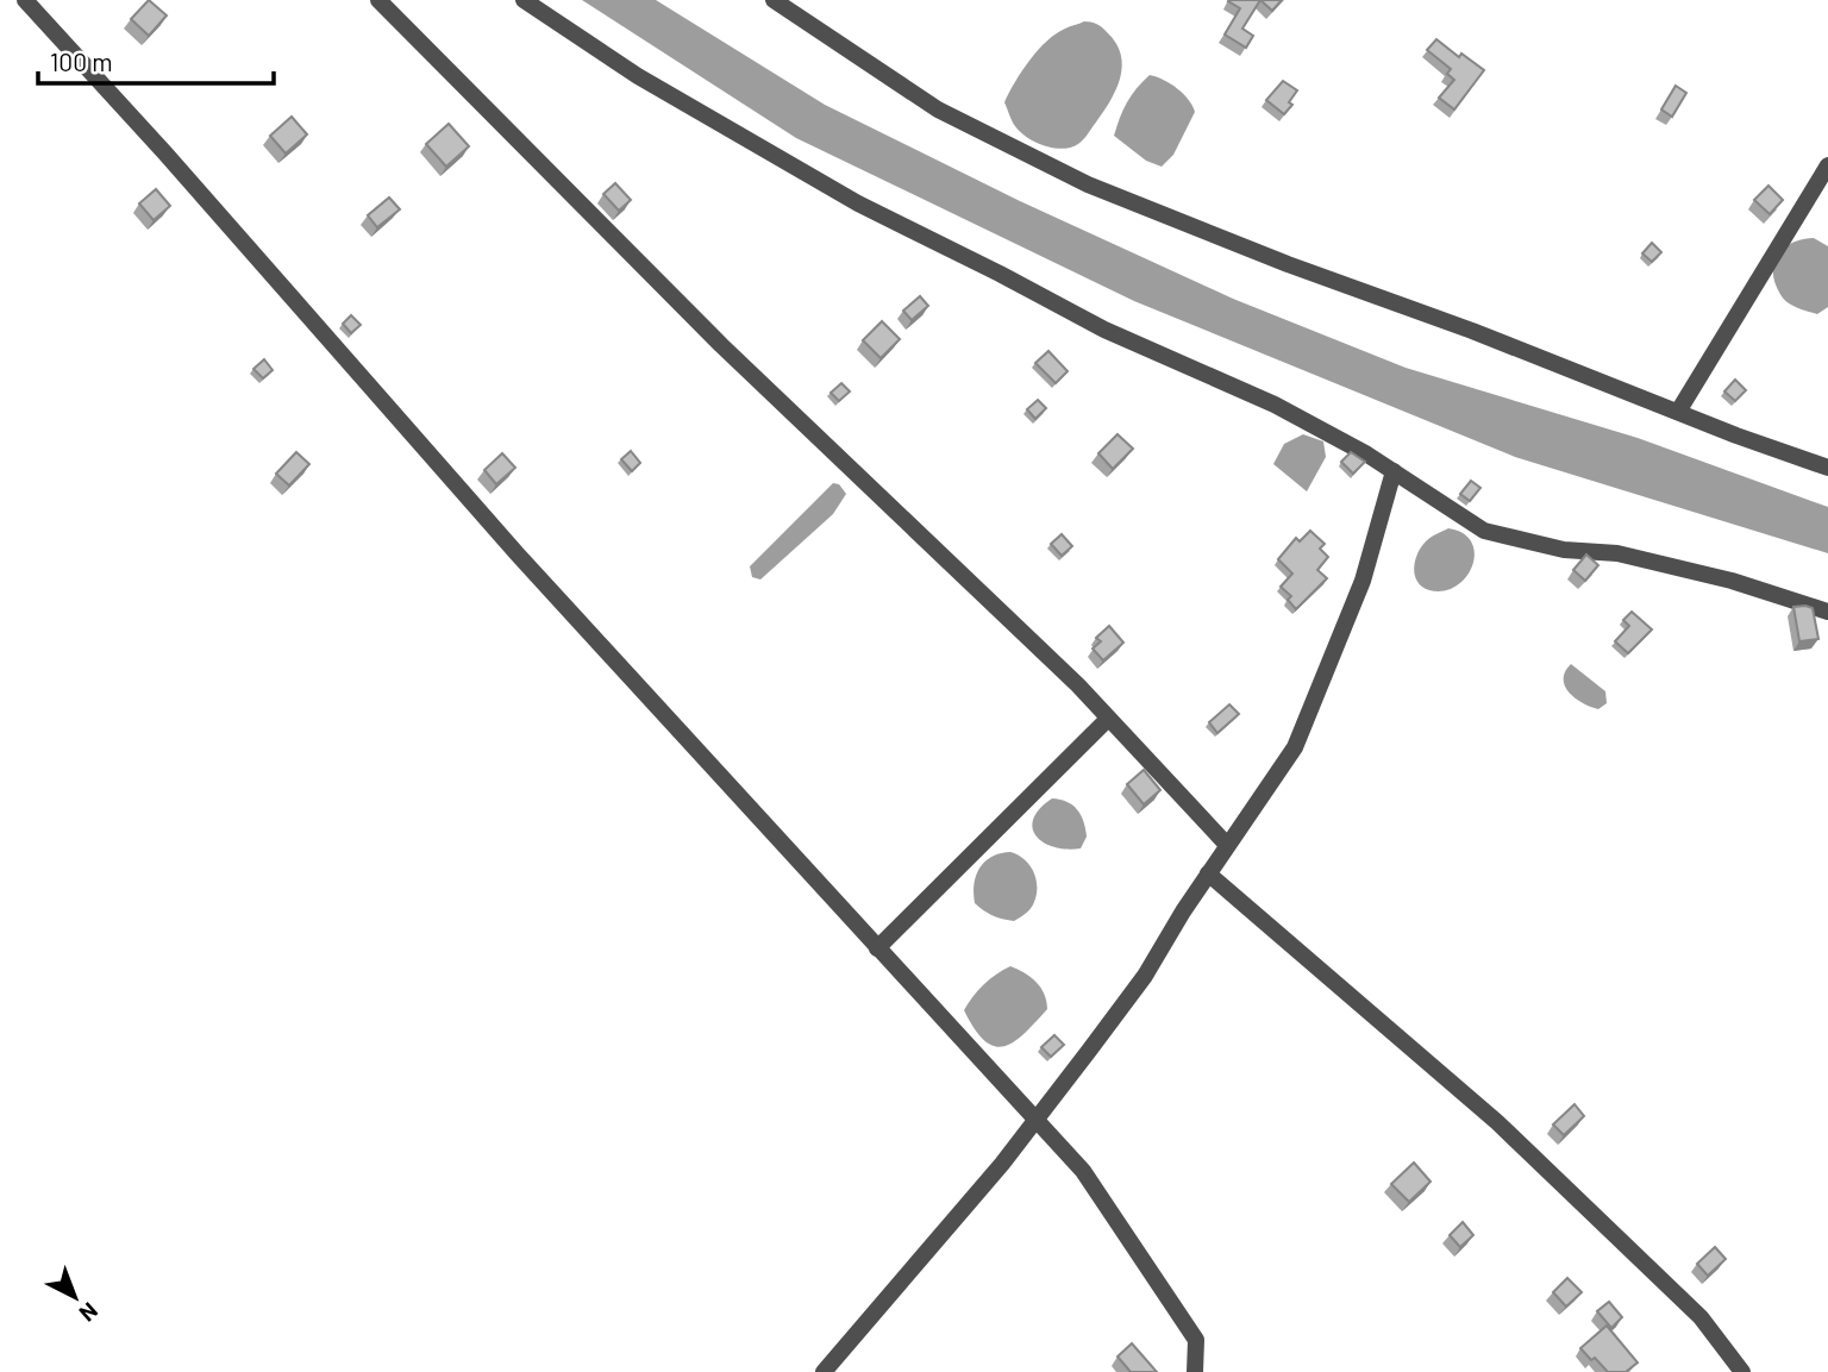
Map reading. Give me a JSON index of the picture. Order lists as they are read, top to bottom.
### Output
{
  "scale_bar": "100 m",
  "north": "bottom right"
}
